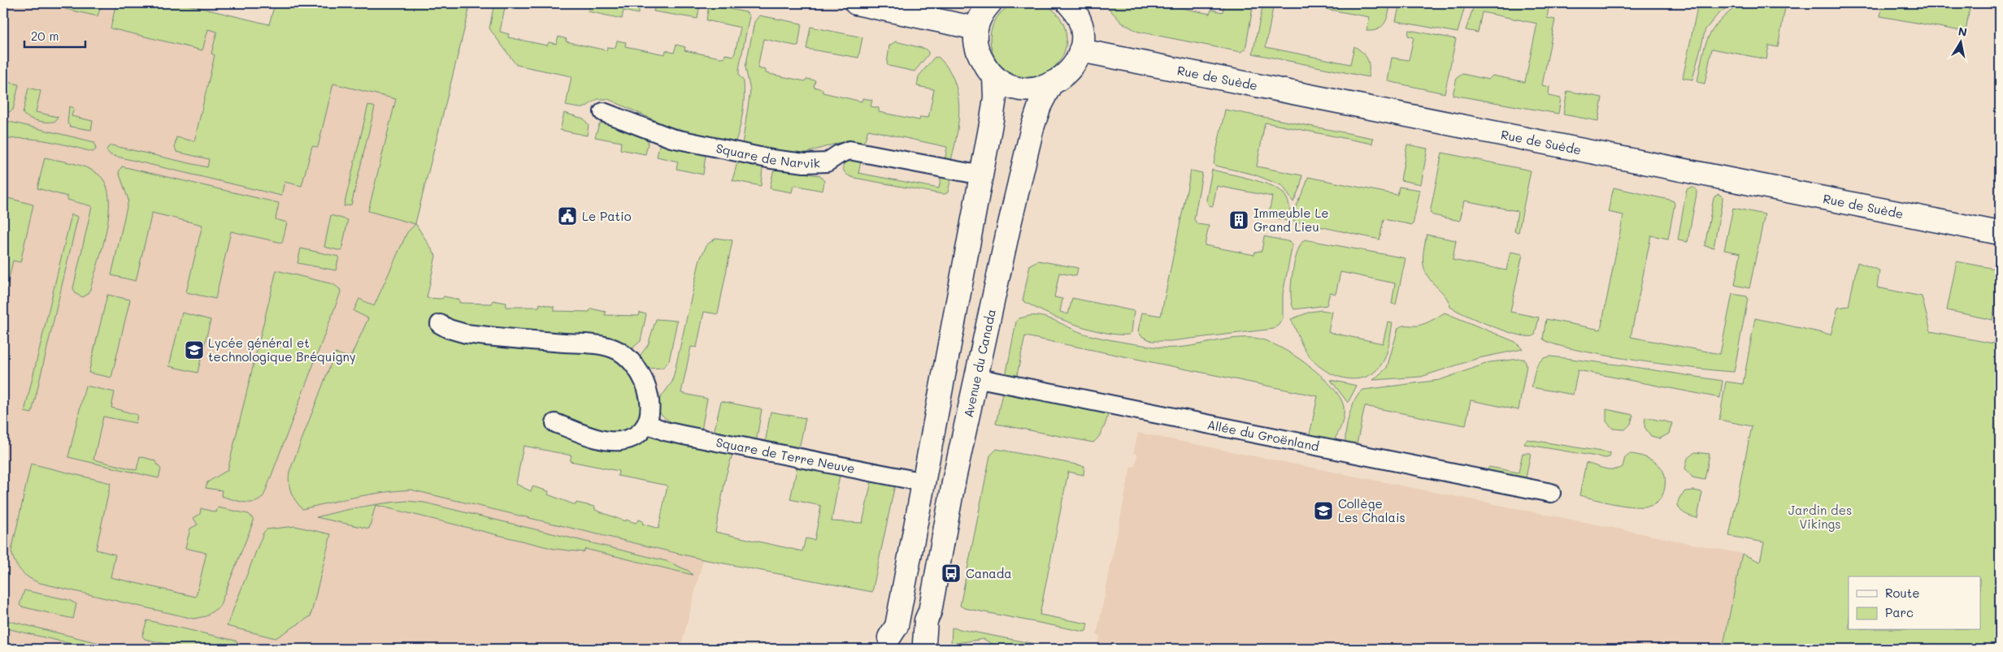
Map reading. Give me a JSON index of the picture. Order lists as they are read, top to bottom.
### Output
{
  "streets": {
    "main road": ["Rue de Suède", "Avenue du Canada"],
    "street": ["Square de Narvik", "Allée du Groënland", "Square de Terre Neuve"]
  },
  "crossings": [
    ["Avenue du Canada", "Allée du Groënland"]
  ],
  "parks": ["Jardin des Vikings"],
  "places": {
    "public building": ["Le Patio"],
    "building": ["Immeuble Le Grand Lieu"],
    "school or university": ["Lycée général et technologique Bréquigny", "Collège Les Chalais"],
    "bus stop": ["Canada"]
  },
  "legend": ["Route", "Parc"],
  "scale_bar": "20 m",
  "north": "top"
}
